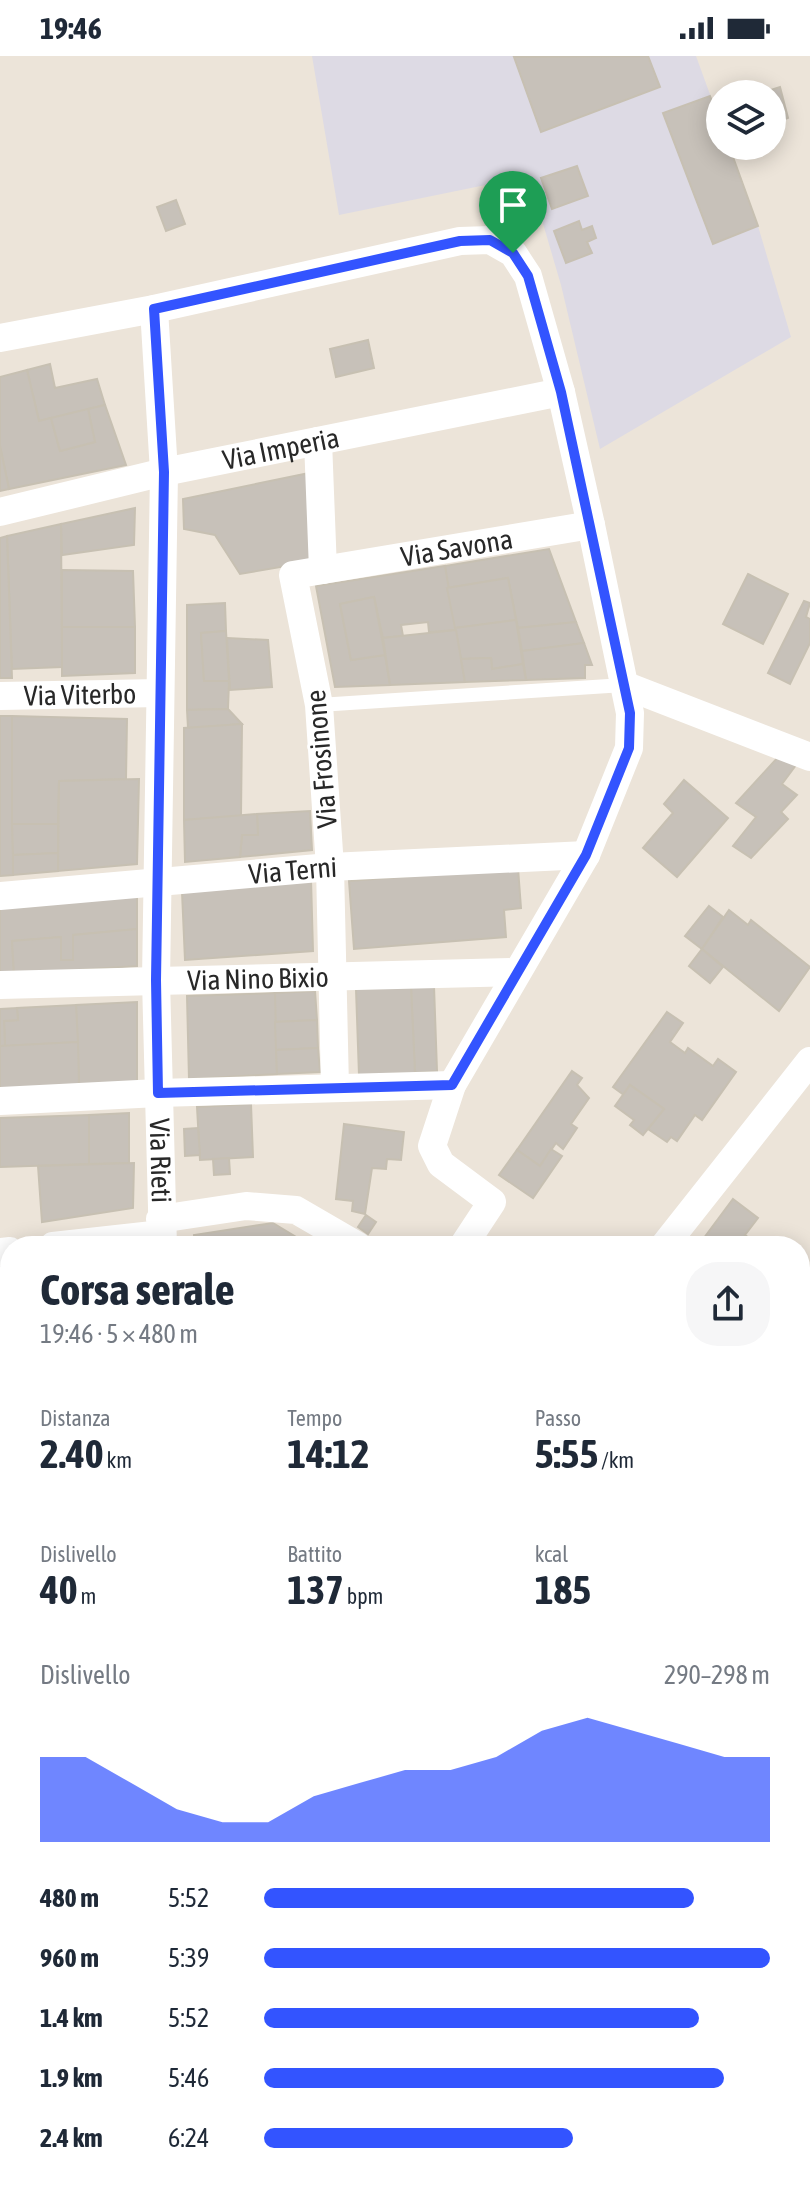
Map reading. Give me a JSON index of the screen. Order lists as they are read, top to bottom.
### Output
{
  "streets": {
    "street": [
      "Via Imperia",
      "Via Savona",
      "Via Viterbo",
      "Via Frosinone",
      "Via Terni",
      "Via Nino Bixio",
      "Via Rieti"
    ]
  },
  "crossings": [
    ["Via Imperia", "Via Rieti"],
    ["Via Savona", "Via Frosinone"],
    ["Via Viterbo", "Via Rieti"],
    ["Via Frosinone", "Via Terni"],
    ["Via Frosinone", "Via Nino Bixio"],
    ["Via Terni", "Via Rieti"],
    ["Via Nino Bixio", "Via Rieti"]
  ],
  "page": {
    "status": "19:46",
    "heading": ["Corsa serale", "19:46 · 5 × 480 m"],
    "stats": [
      ["Distanza", "2.40 km"],
      ["Tempo", "14:12"],
      ["Passo", "5:55 /km"],
      ["Dislivello", "40 m"],
      ["Battito", "137 bpm"],
      ["kcal", "185"]
    ],
    "chart": ["Dislivello", "290–298 m"],
    "list": [
      {
        "name": "480 m",
        "note": "5:52"
      },
      {
        "name": "960 m",
        "note": "5:39"
      },
      {
        "name": "1.4 km",
        "note": "5:52"
      },
      {
        "name": "1.9 km",
        "note": "5:46"
      },
      {
        "name": "2.4 km",
        "note": "6:24"
      }
    ]
  }
}
